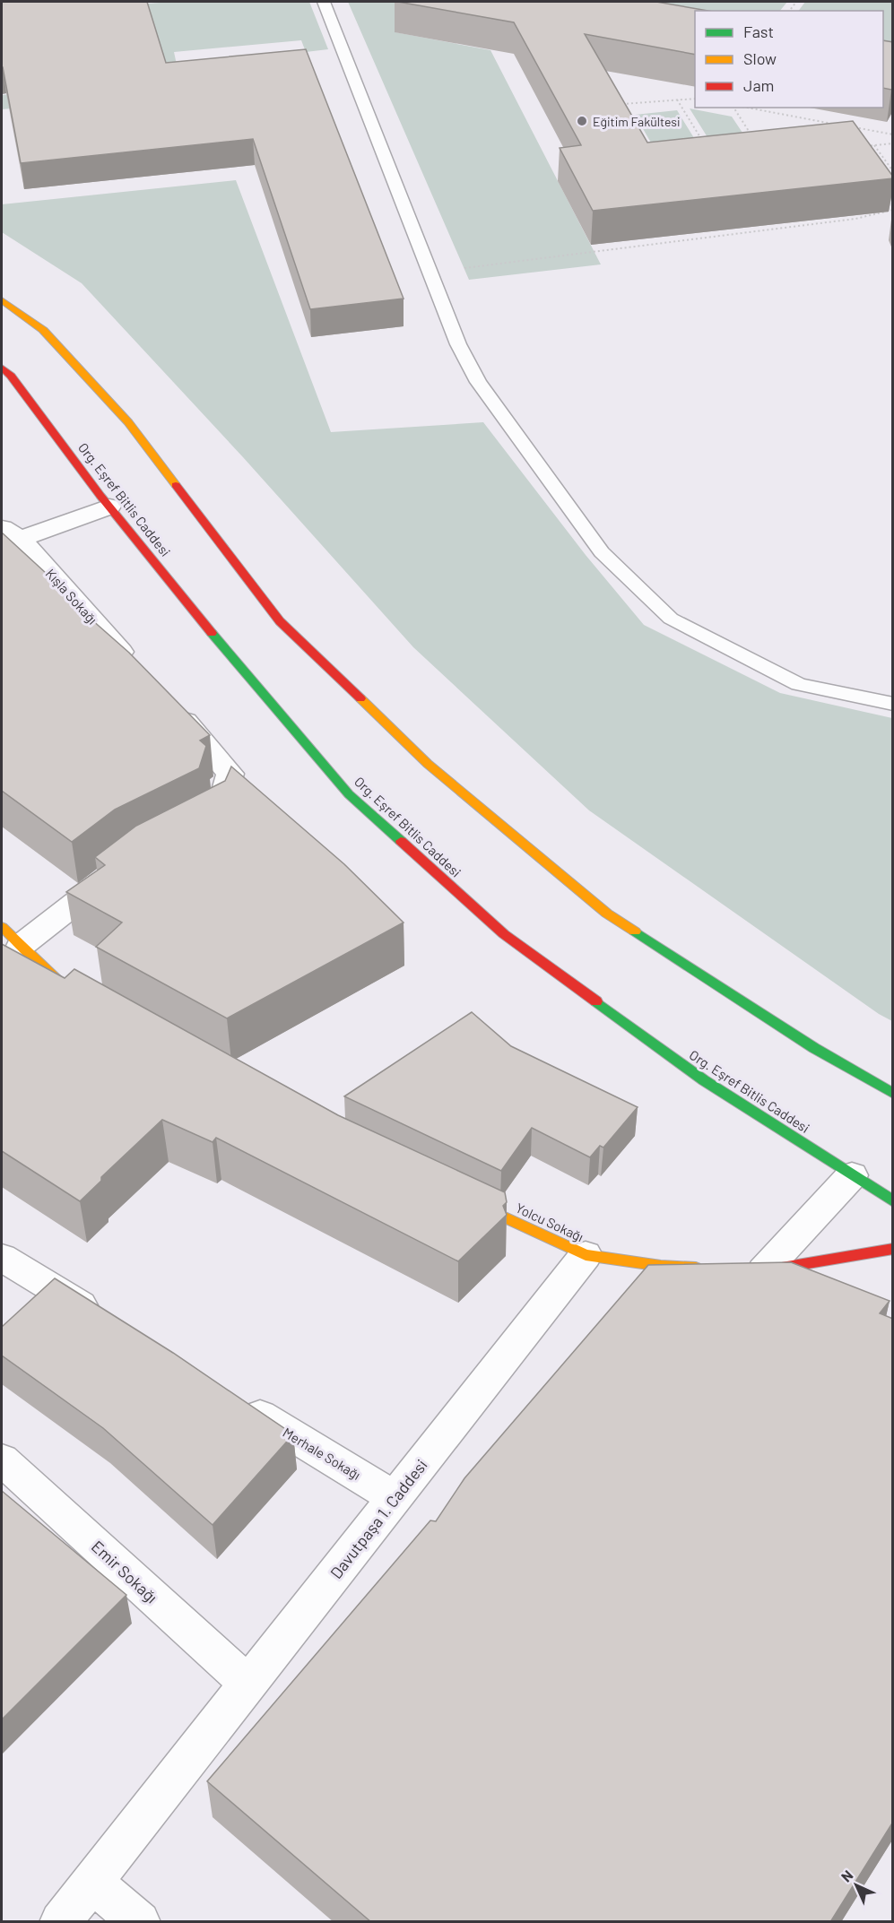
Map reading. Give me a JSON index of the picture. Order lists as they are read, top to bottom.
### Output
{
  "streets": {
    "street": [
      "Org. Eşref Bitlis Caddesi",
      "Kışla Sokağı",
      "Yolcu Sokağı",
      "Merhale Sokağı",
      "Davutpaşa 1. Caddesi",
      "Emir Sokağı"
    ]
  },
  "crossings": [
    ["Yolcu Sokağı", "Davutpaşa 1. Caddesi"],
    ["Merhale Sokağı", "Davutpaşa 1. Caddesi"],
    ["Davutpaşa 1. Caddesi", "Emir Sokağı"]
  ],
  "places": ["Eğitim Fakültesi"],
  "legend": ["Fast", "Slow", "Jam"],
  "north": "top left"
}
